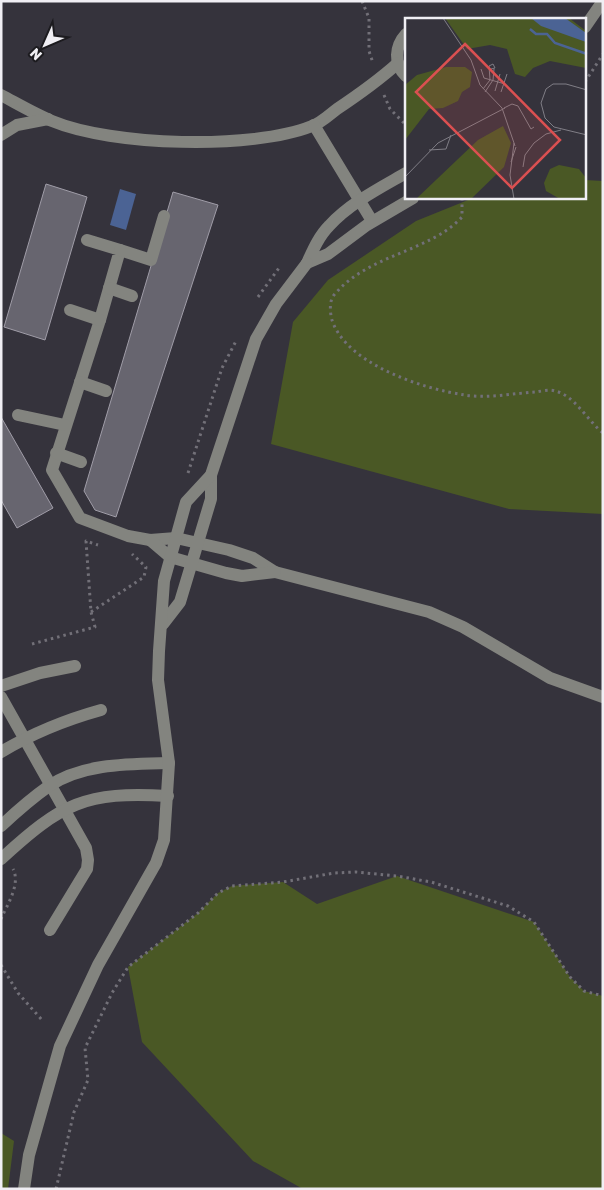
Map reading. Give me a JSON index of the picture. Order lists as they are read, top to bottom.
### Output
{
  "north": "bottom left"
}
